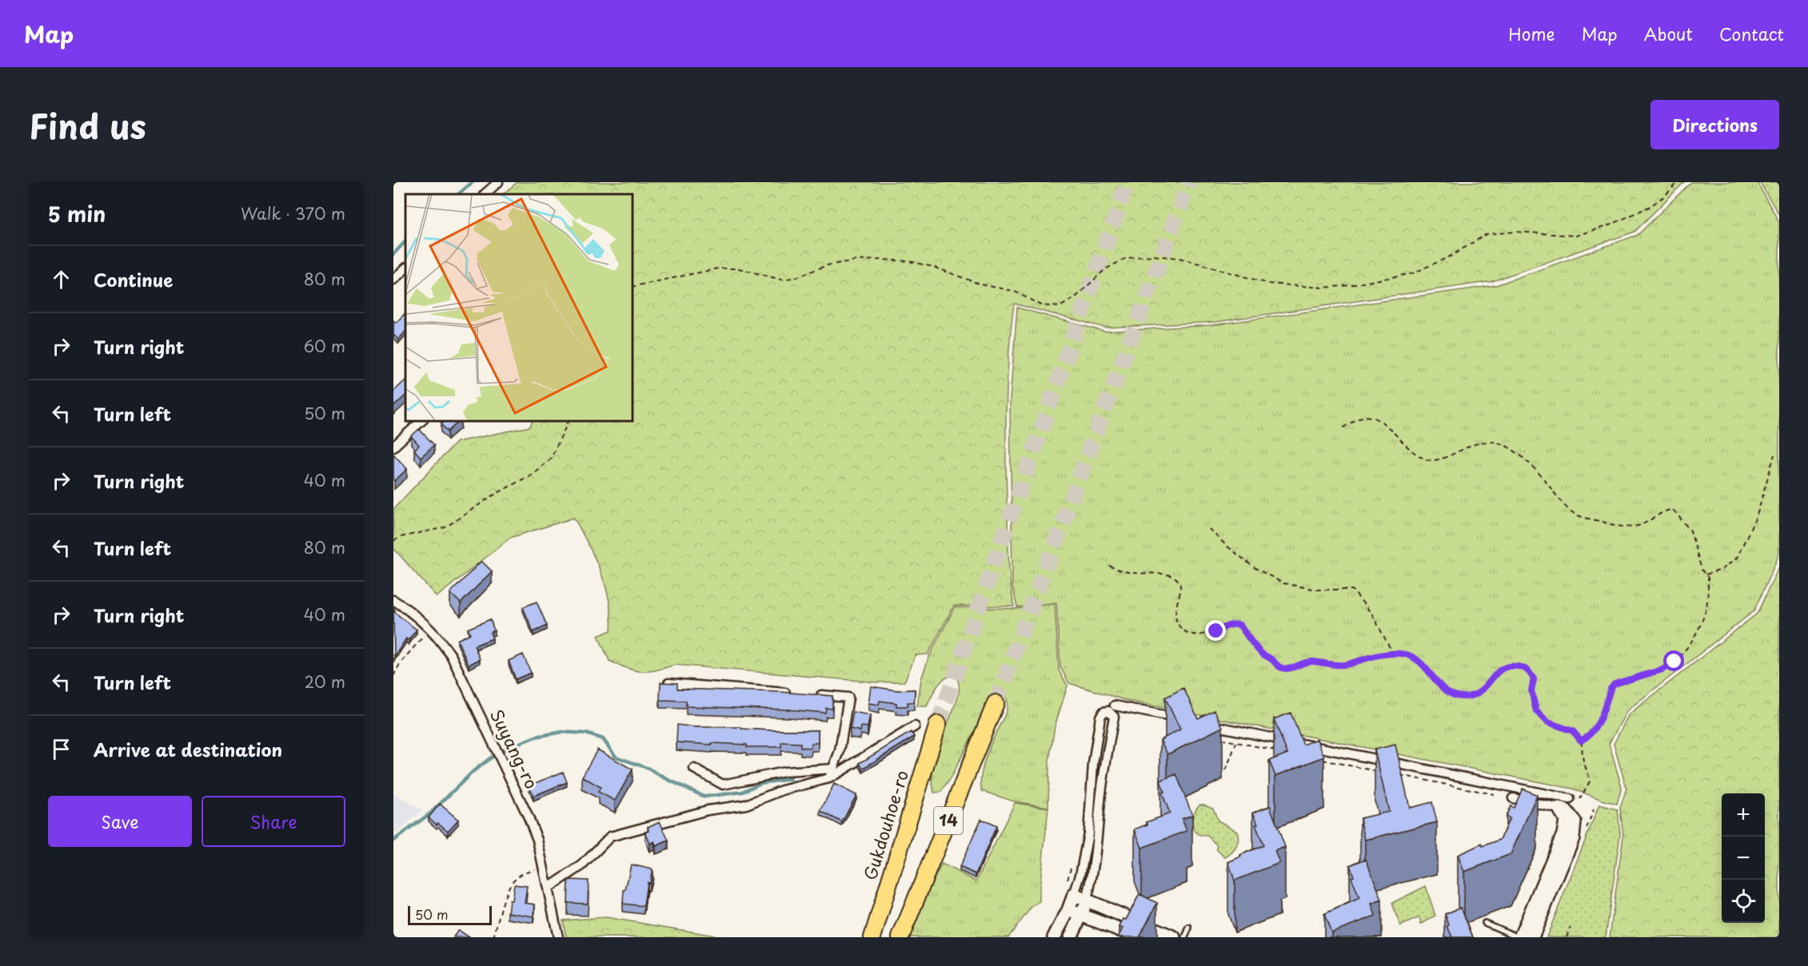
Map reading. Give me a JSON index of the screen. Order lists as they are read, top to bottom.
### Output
{
  "streets": {
    "highway": ["14", "Gukdouhoe-ro"],
    "street": ["Suyang-ro"]
  },
  "scale_bar": "50 m",
  "page": {
    "header": "Map",
    "nav": [
      "Home",
      "Map",
      "About",
      "Contact"
    ],
    "title": "Find us",
    "buttons": [
      "Directions",
      ["Save", "Share"]
    ],
    "heading": ["5 min", "Walk · 370 m"],
    "list": [
      ["Continue", "80 m"],
      ["Turn right", "60 m"],
      ["Turn left", "50 m"],
      ["Turn right", "40 m"],
      ["Turn left", "80 m"],
      ["Turn right", "40 m"],
      ["Turn left", "20 m"],
      "Arrive at destination"
    ],
    "map_buttons": ["+", "−"],
    "scale": "50 m"
  }
}
